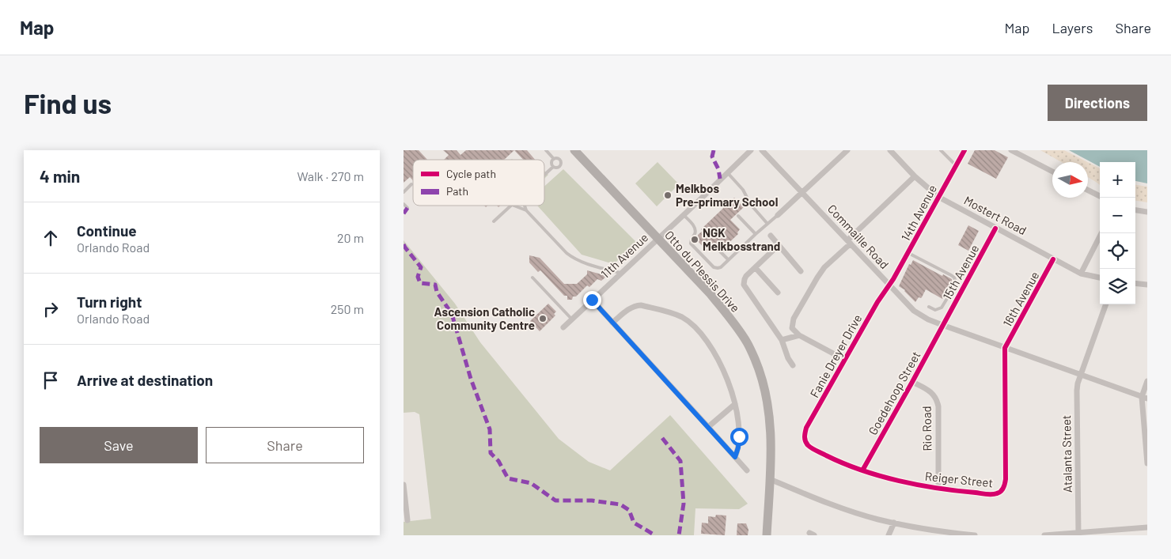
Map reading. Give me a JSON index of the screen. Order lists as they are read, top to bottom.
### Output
{
  "streets": {
    "main road": ["Otto du Plessis Drive"],
    "street": [
      "14th Avenue",
      "Mostert Road",
      "Commaille Road",
      "11th Avenue",
      "15th Avenue",
      "16th Avenue",
      "Fanie Dreyer Drive",
      "Goedehoop Street",
      "Rio Road",
      "Atalanta Street",
      "Reiger Street"
    ]
  },
  "crossings": [
    ["14th Avenue", "Mostert Road"],
    ["14th Avenue", "Commaille Road"],
    ["14th Avenue", "Fanie Dreyer Drive"],
    ["Mostert Road", "15th Avenue"],
    ["Mostert Road", "16th Avenue"],
    ["Commaille Road", "15th Avenue"],
    ["Commaille Road", "16th Avenue"],
    ["Commaille Road", "Fanie Dreyer Drive"],
    ["Commaille Road", "Goedehoop Street"],
    ["Commaille Road", "Atalanta Street"],
    ["Commaille Road", "Reiger Street"],
    ["11th Avenue", "Otto du Plessis Drive"],
    ["15th Avenue", "Goedehoop Street"],
    ["16th Avenue", "Reiger Street"],
    ["Fanie Dreyer Drive", "Reiger Street"],
    ["Goedehoop Street", "Rio Road"],
    ["Goedehoop Street", "Reiger Street"],
    ["Rio Road", "Reiger Street"]
  ],
  "places": ["Melkbos Pre-primary School", "NGK Melkbosstrand", "Ascension Catholic Community Centre"],
  "legend": ["Cycle path", "Path"],
  "north": "right",
  "page": {
    "header": "Map",
    "nav": ["Map", "Layers", "Share"],
    "buttons": [
      "Directions",
      ["Save", "Share"]
    ],
    "title": "Find us",
    "heading": ["4 min", "Walk · 270 m"],
    "map_buttons": ["+", "−"],
    "list": [
      ["Continue", "Orlando Road", "20 m"],
      ["Turn right", "Orlando Road", "250 m"],
      "Arrive at destination"
    ]
  }
}
